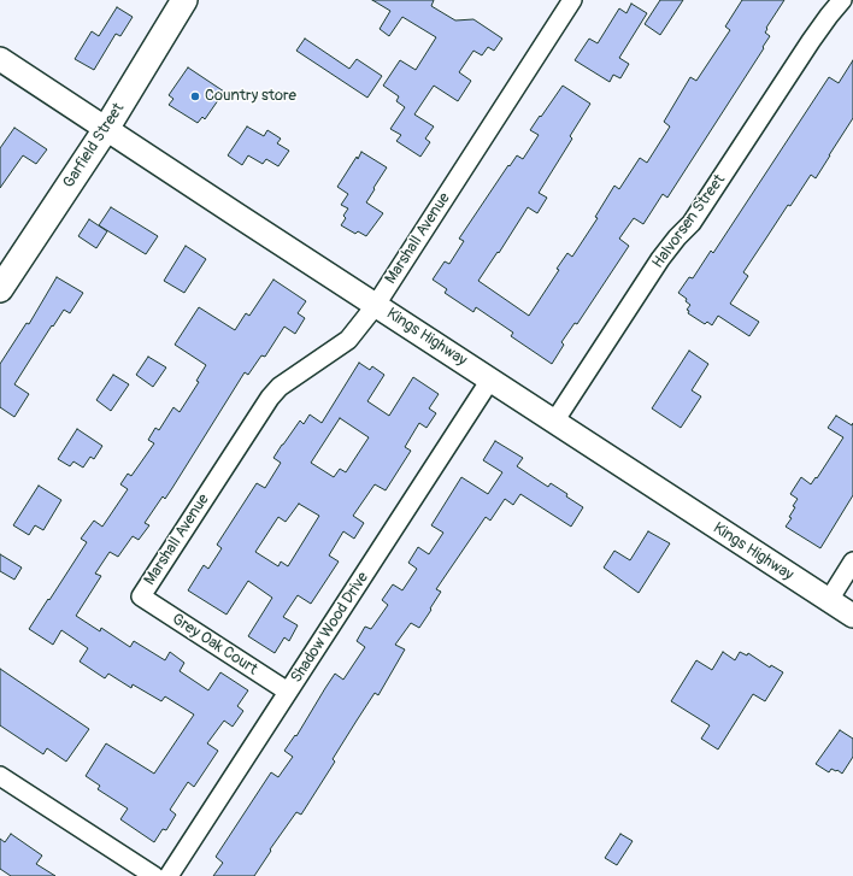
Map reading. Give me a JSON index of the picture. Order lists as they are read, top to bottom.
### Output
{
  "streets": {
    "main road": ["Garfield Street"],
    "street": [
      "Halvorsen Street",
      "Marshall Avenue",
      "Kings Highway",
      "Shadow Wood Drive",
      "Grey Oak Court"
    ]
  },
  "crossings": [
    ["Garfield Street", "Kings Highway"],
    ["Halvorsen Street", "Kings Highway"],
    ["Marshall Avenue", "Kings Highway"],
    ["Marshall Avenue", "Grey Oak Court"],
    ["Kings Highway", "Shadow Wood Drive"],
    ["Shadow Wood Drive", "Grey Oak Court"]
  ],
  "places": ["Country store"]
}
